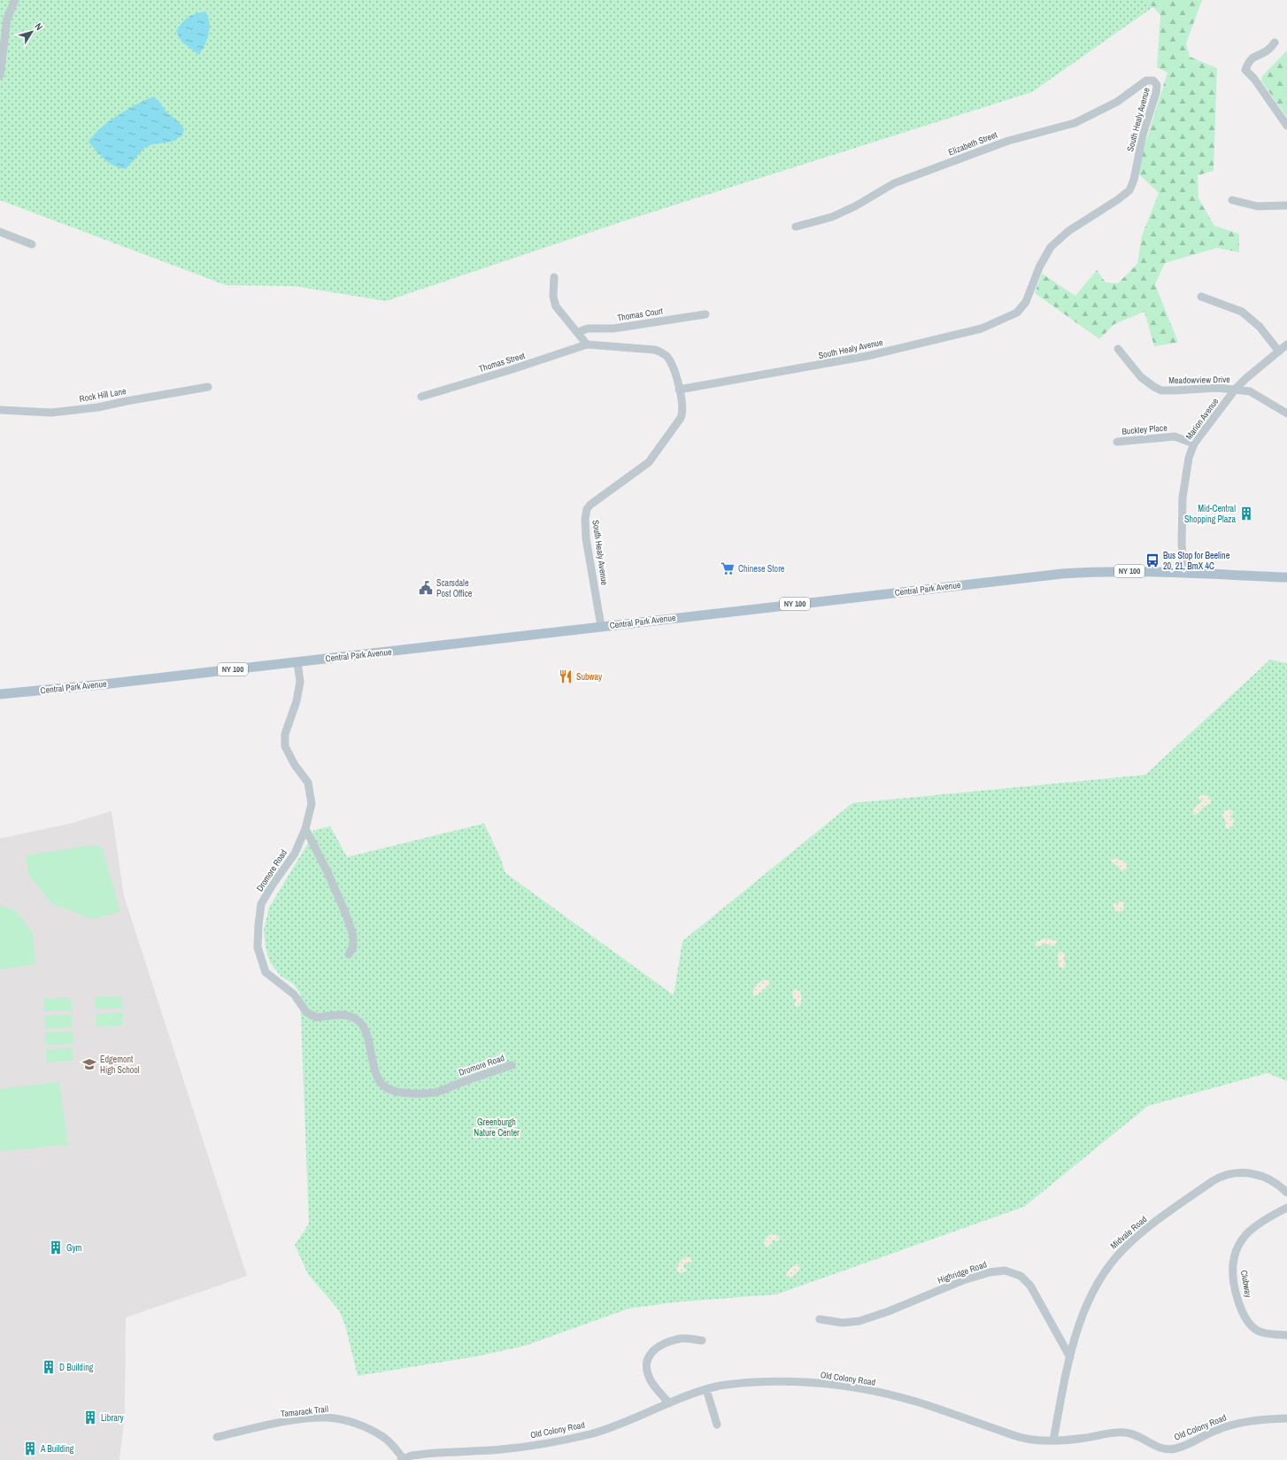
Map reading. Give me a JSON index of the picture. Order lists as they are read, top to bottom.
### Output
{
  "streets": {
    "main road": ["NY 100", "Central Park Avenue"],
    "street": [
      "South Healy Avenue",
      "Elizabeth Street",
      "Thomas Court",
      "Thomas Street",
      "Meadowview Drive",
      "Rock Hill Lane",
      "Marion Avenue",
      "Buckley Place",
      "Dromore Road",
      "Midvale Road",
      "Highridge Road",
      "Clubway",
      "Old Colony Road",
      "Tamarack Trail"
    ]
  },
  "crossings": [
    ["South Healy Avenue", "Elizabeth Street"],
    ["South Healy Avenue", "Thomas Street"],
    ["South Healy Avenue", "Central Park Avenue"],
    ["Meadowview Drive", "Marion Avenue"],
    ["Marion Avenue", "Buckley Place"],
    ["Marion Avenue", "Central Park Avenue"],
    ["Central Park Avenue", "Dromore Road"],
    ["Midvale Road", "Highridge Road"],
    ["Midvale Road", "Old Colony Road"],
    ["Old Colony Road", "Tamarack Trail"]
  ],
  "parks": ["Greenburgh Nature Center"],
  "places": {
    "building": [
      "Mid-Central Shopping Plaza",
      "Gym",
      "D Building",
      "Library",
      "A Building"
    ],
    "bus stop": ["Bus Stop for Beeline 20, 21, BmX 4C"],
    "supermarket": ["Chinese Store"],
    "public building": ["Scarsdale Post Office"],
    "restaurant": ["Subway"],
    "school or university": ["Edgemont High School"]
  },
  "north": "top right"
}
